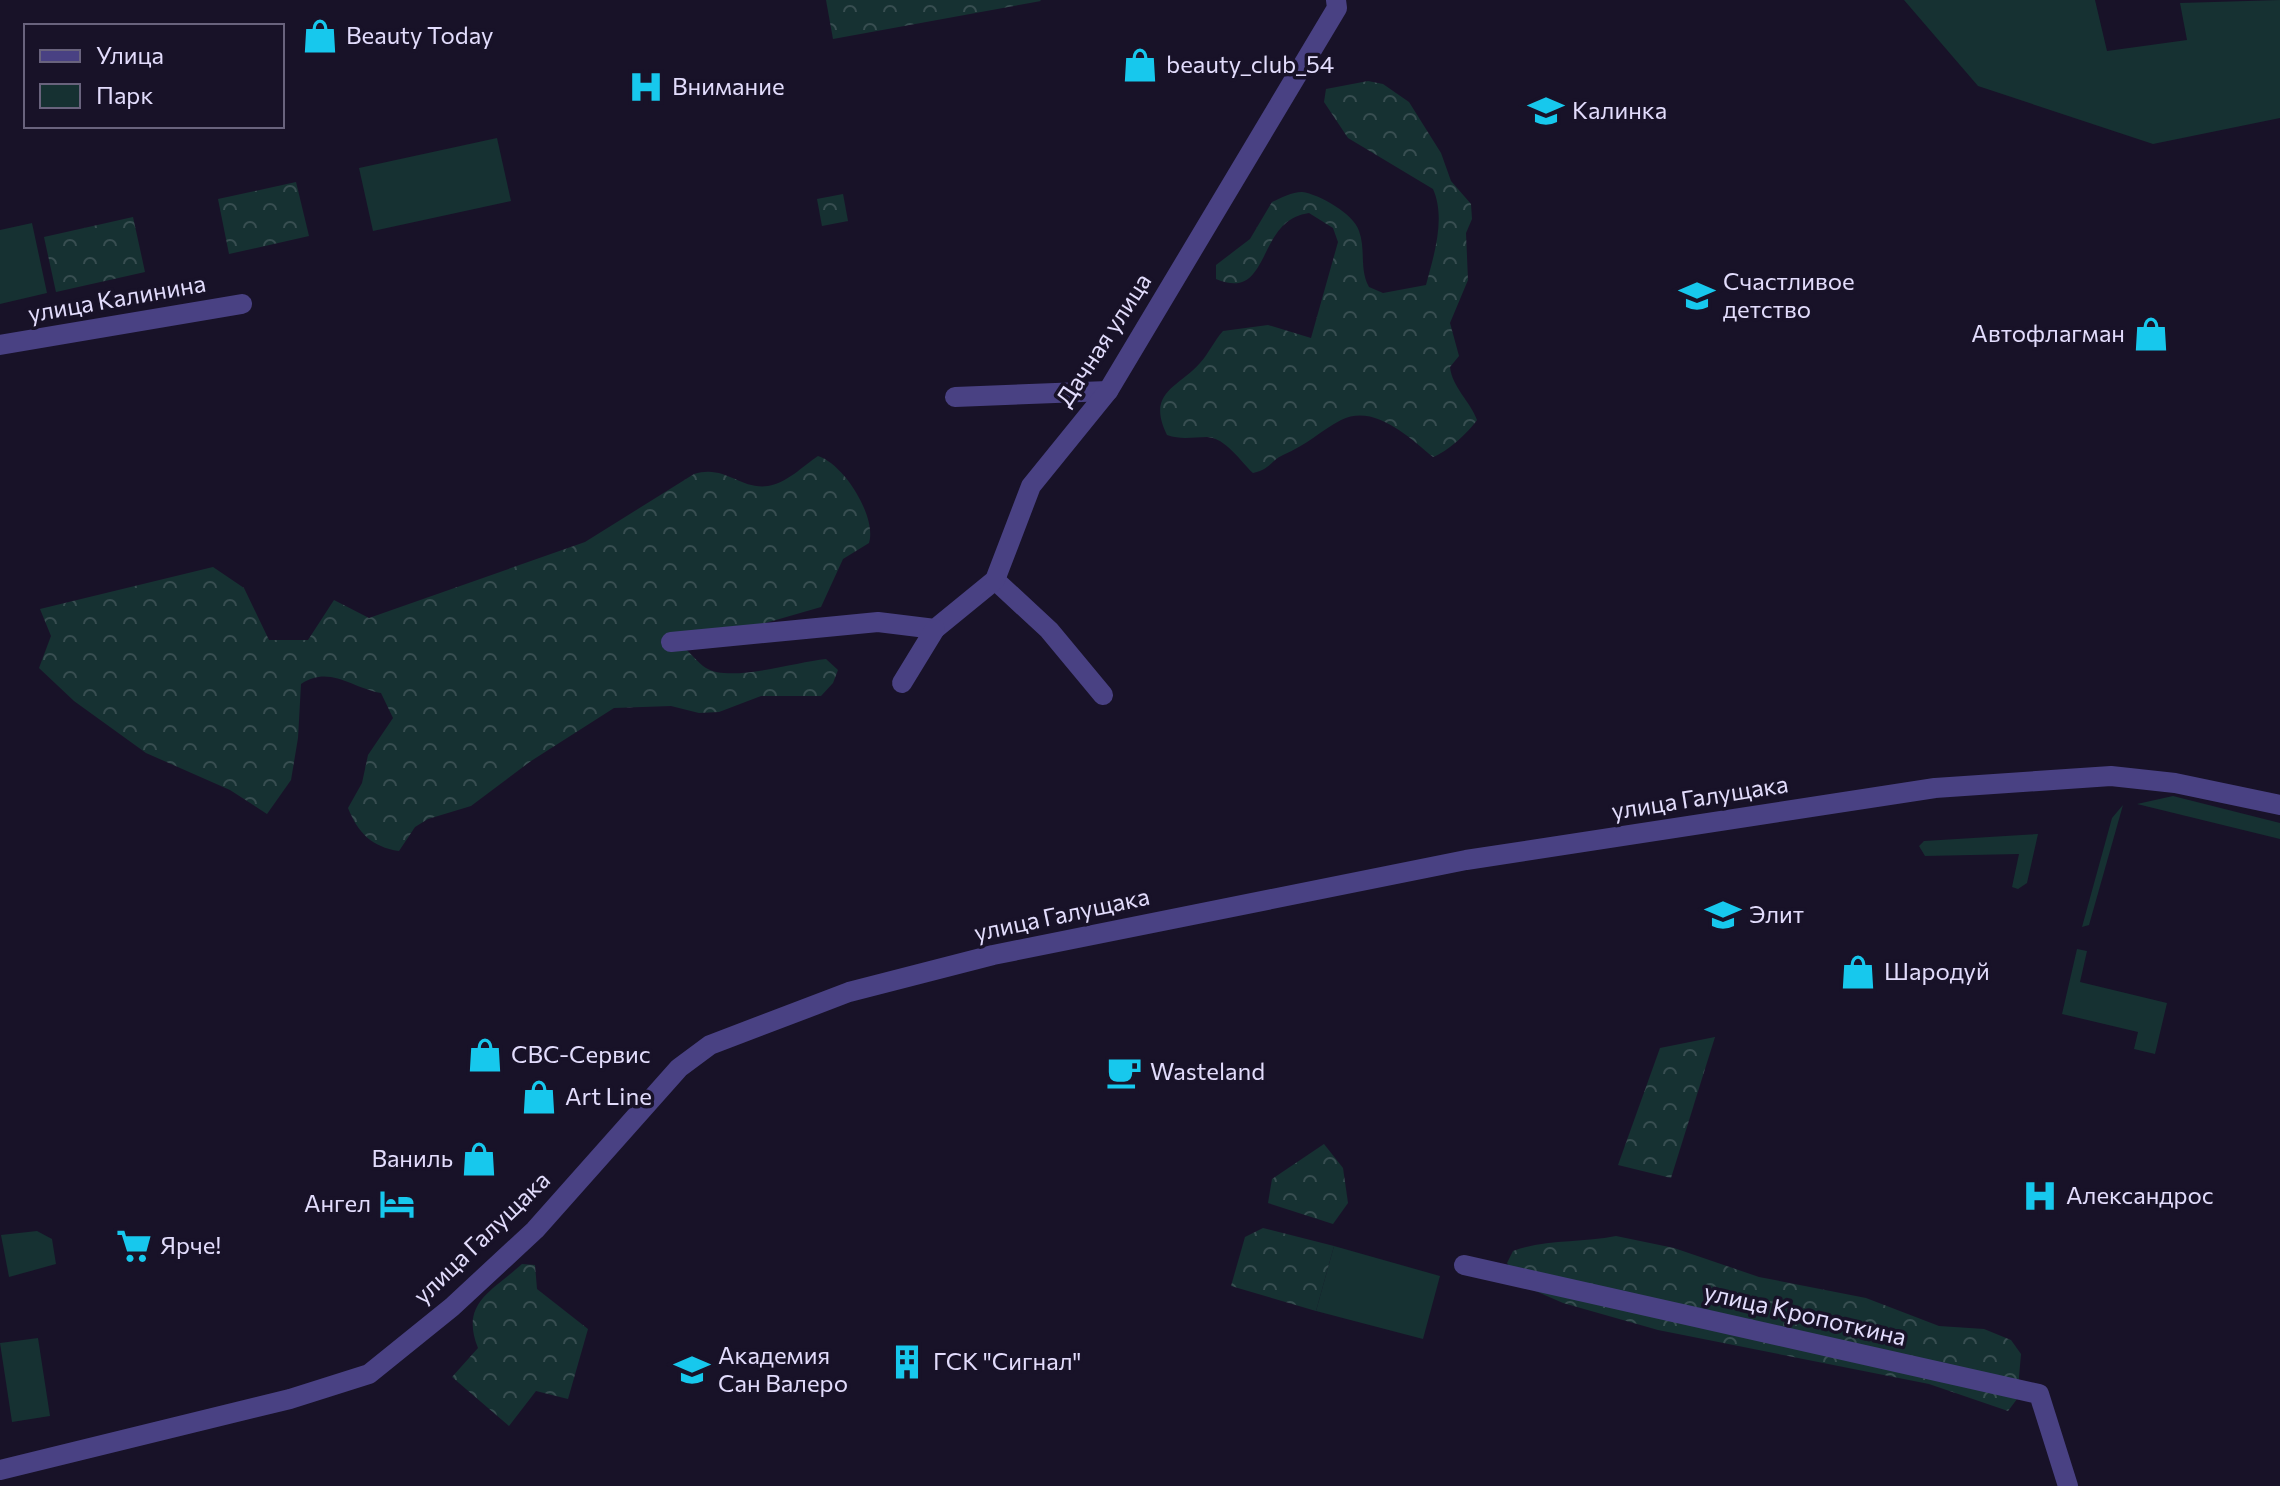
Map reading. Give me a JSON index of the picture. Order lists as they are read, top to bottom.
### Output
{
  "streets": {
    "street": [
      "улица Калинина",
      "Дачная улица",
      "улица Галущака",
      "улица Кропоткина"
    ]
  },
  "places": {
    "shop": [
      "Beauty Today",
      "beauty_club_54",
      "Автофлагман",
      "Шародуй",
      "СВС-Сервис",
      "Art Line",
      "Ваниль"
    ],
    "hospital": ["Внимание", "Александрос"],
    "school or university": [
      "Калинка",
      "Счастливое детство",
      "Элит",
      "Академия Сан Валеро"
    ],
    "cafe": ["Wasteland"],
    "hotel": ["Ангел"],
    "supermarket": ["Ярче!"],
    "building": ["ГСК \"Сигнал\""]
  },
  "legend": ["Улица", "Парк"]
}
